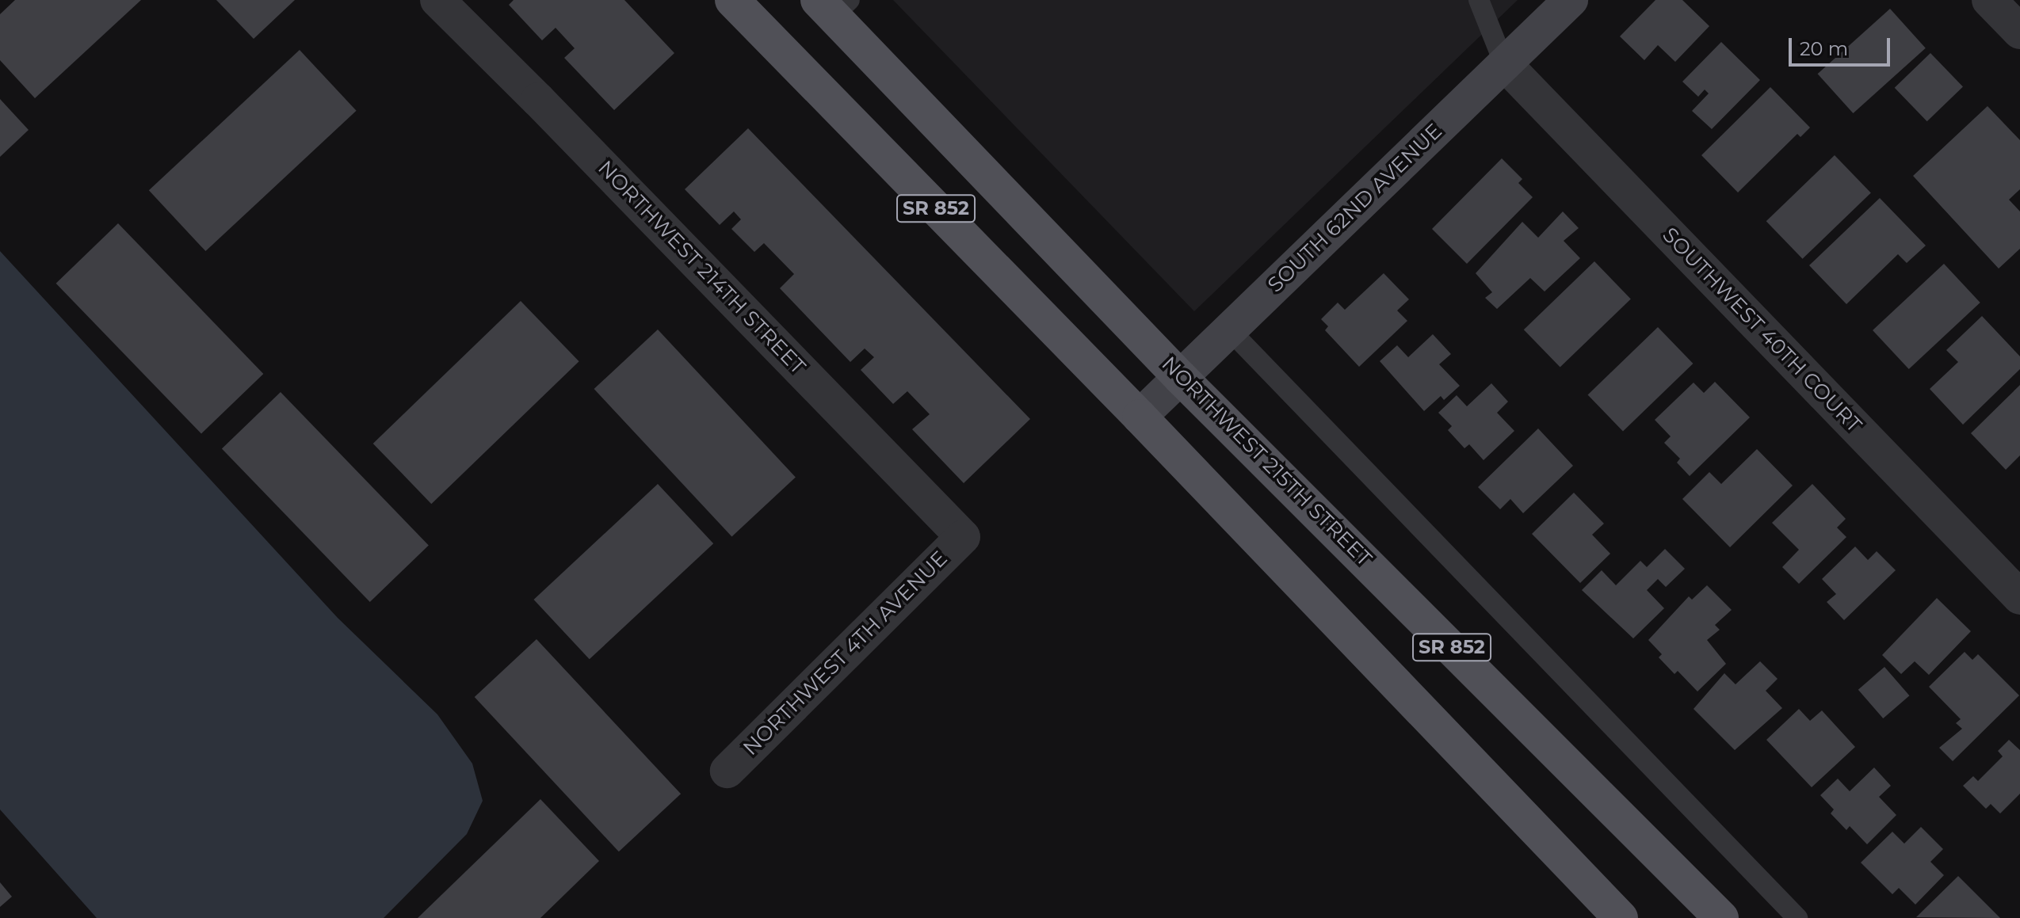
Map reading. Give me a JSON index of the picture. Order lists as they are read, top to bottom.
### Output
{
  "streets": {
    "main road": ["SR 852", "NORTHWEST 215TH STREET"],
    "street": [
      "SOUTH 62ND AVENUE",
      "NORTHWEST 214TH STREET",
      "SOUTHWEST 40TH COURT",
      "NORTHWEST 4TH AVENUE"
    ]
  },
  "crossings": [
    ["SR 852", "SOUTH 62ND AVENUE"],
    ["SOUTH 62ND AVENUE", "SOUTHWEST 40TH COURT"],
    ["SOUTH 62ND AVENUE", "NORTHWEST 215TH STREET"],
    ["NORTHWEST 214TH STREET", "NORTHWEST 4TH AVENUE"]
  ],
  "scale_bar": "20 m"
}
